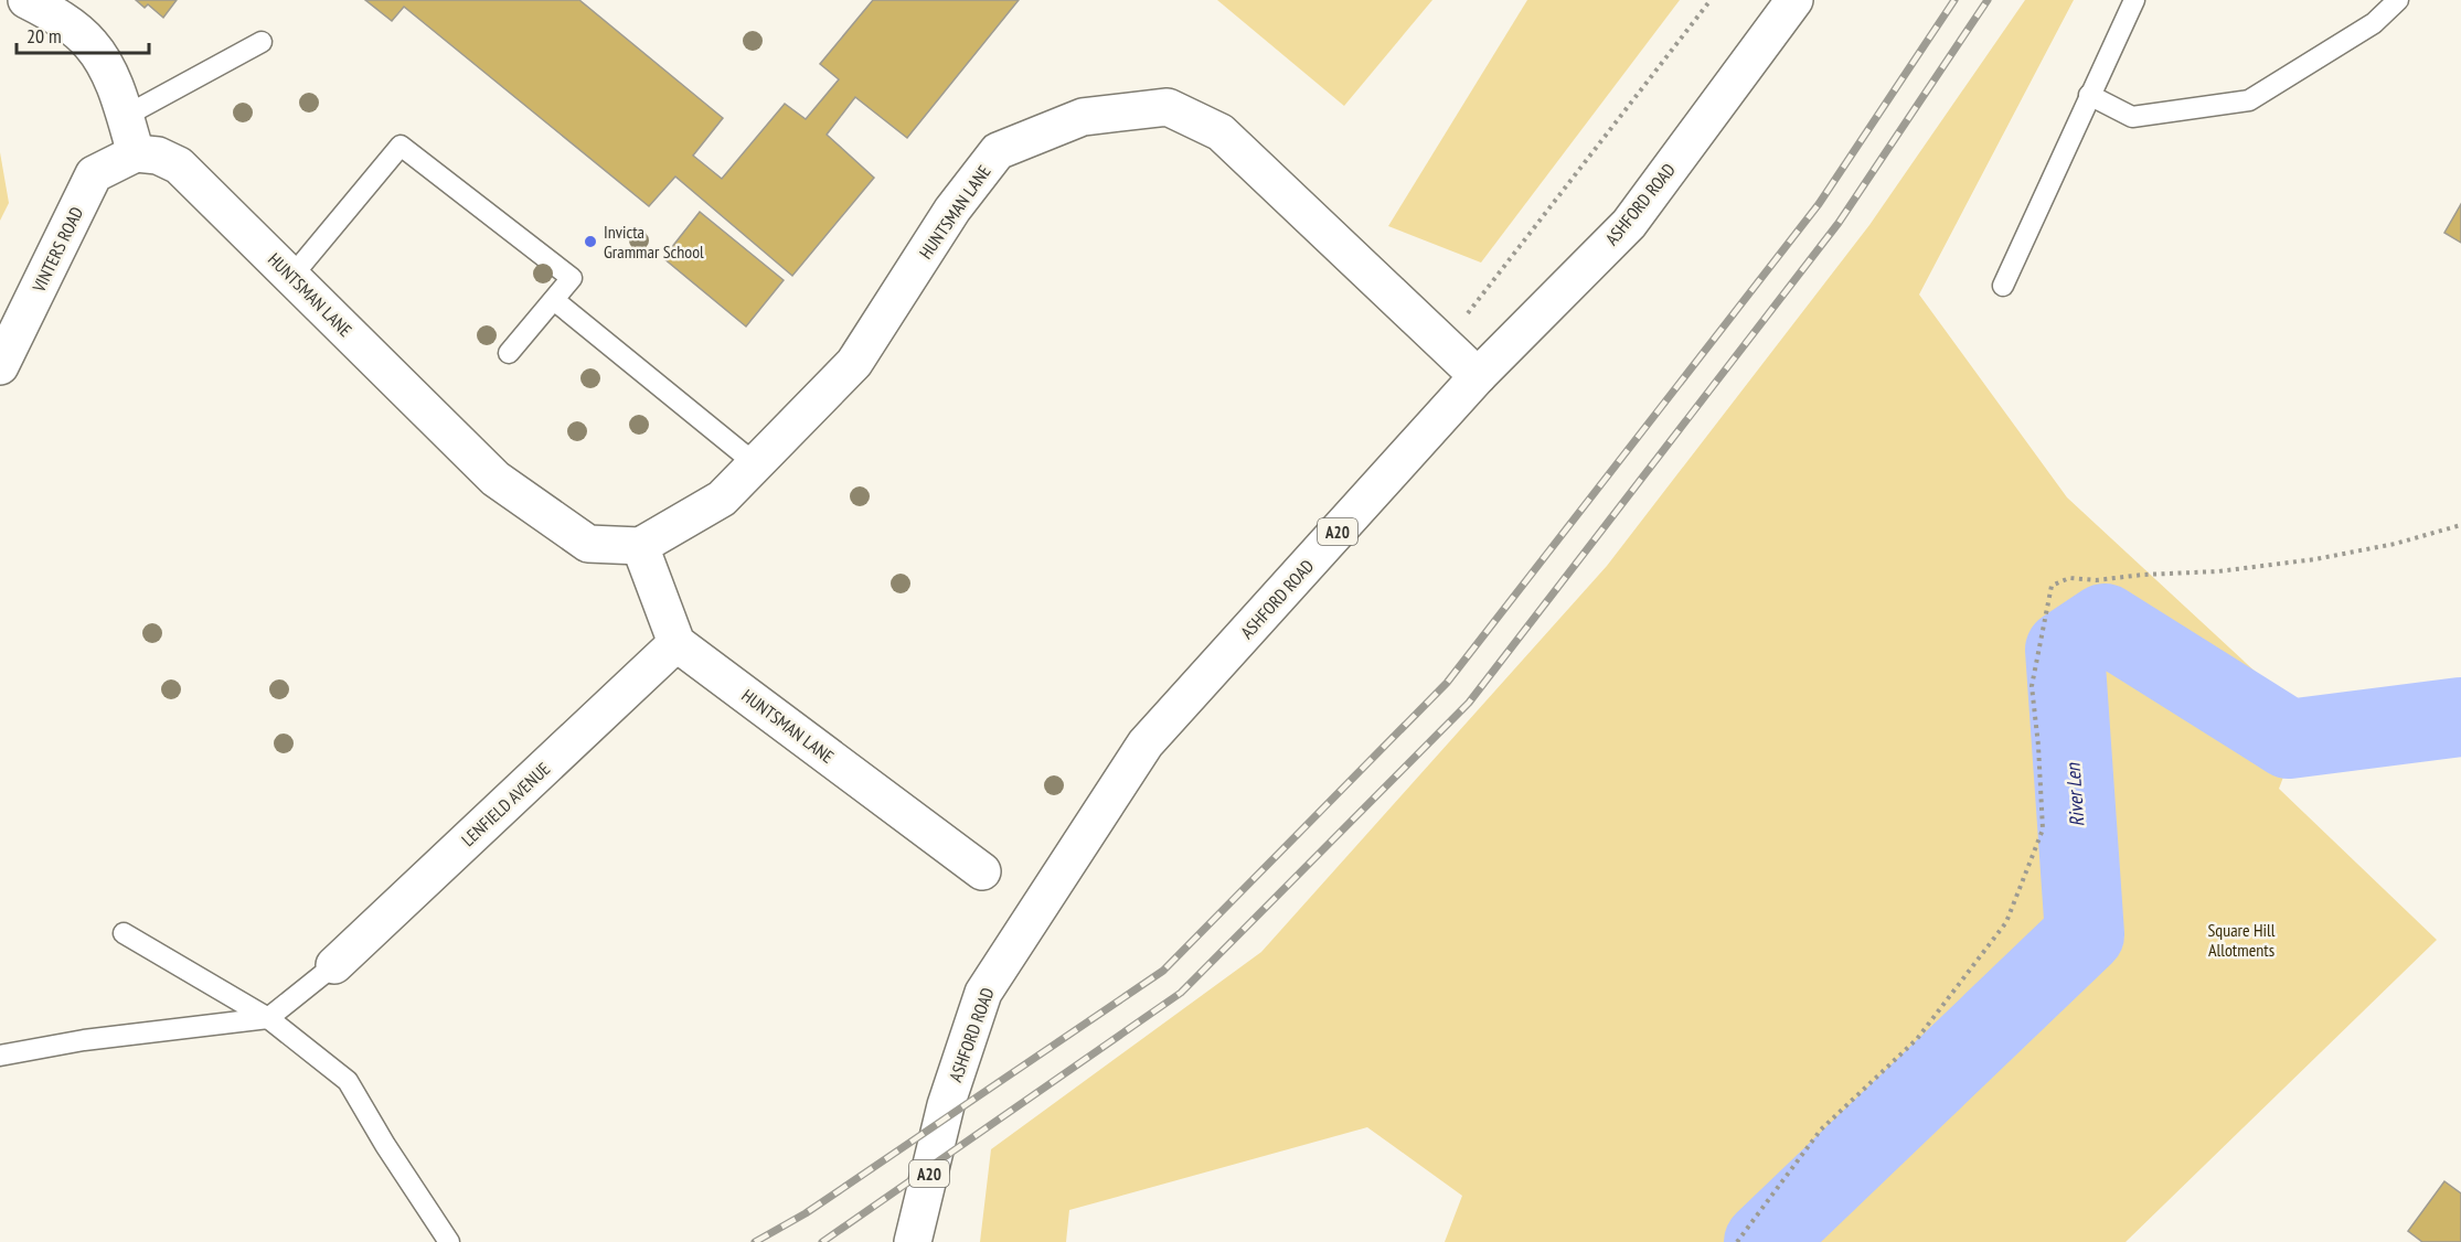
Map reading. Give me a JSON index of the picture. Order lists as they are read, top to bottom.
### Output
{
  "streets": {
    "street": [
      "ASHFORD ROAD",
      "HUNTSMAN LANE",
      "VINTERS ROAD",
      "A20",
      "LENFIELD AVENUE"
    ]
  },
  "crossings": [
    ["ASHFORD ROAD", "HUNTSMAN LANE"],
    ["HUNTSMAN LANE", "VINTERS ROAD"],
    ["HUNTSMAN LANE", "LENFIELD AVENUE"]
  ],
  "water": ["River Len"],
  "parks": ["Square Hill Allotments"],
  "places": ["Invicta Grammar School"],
  "scale_bar": "20 m"
}
